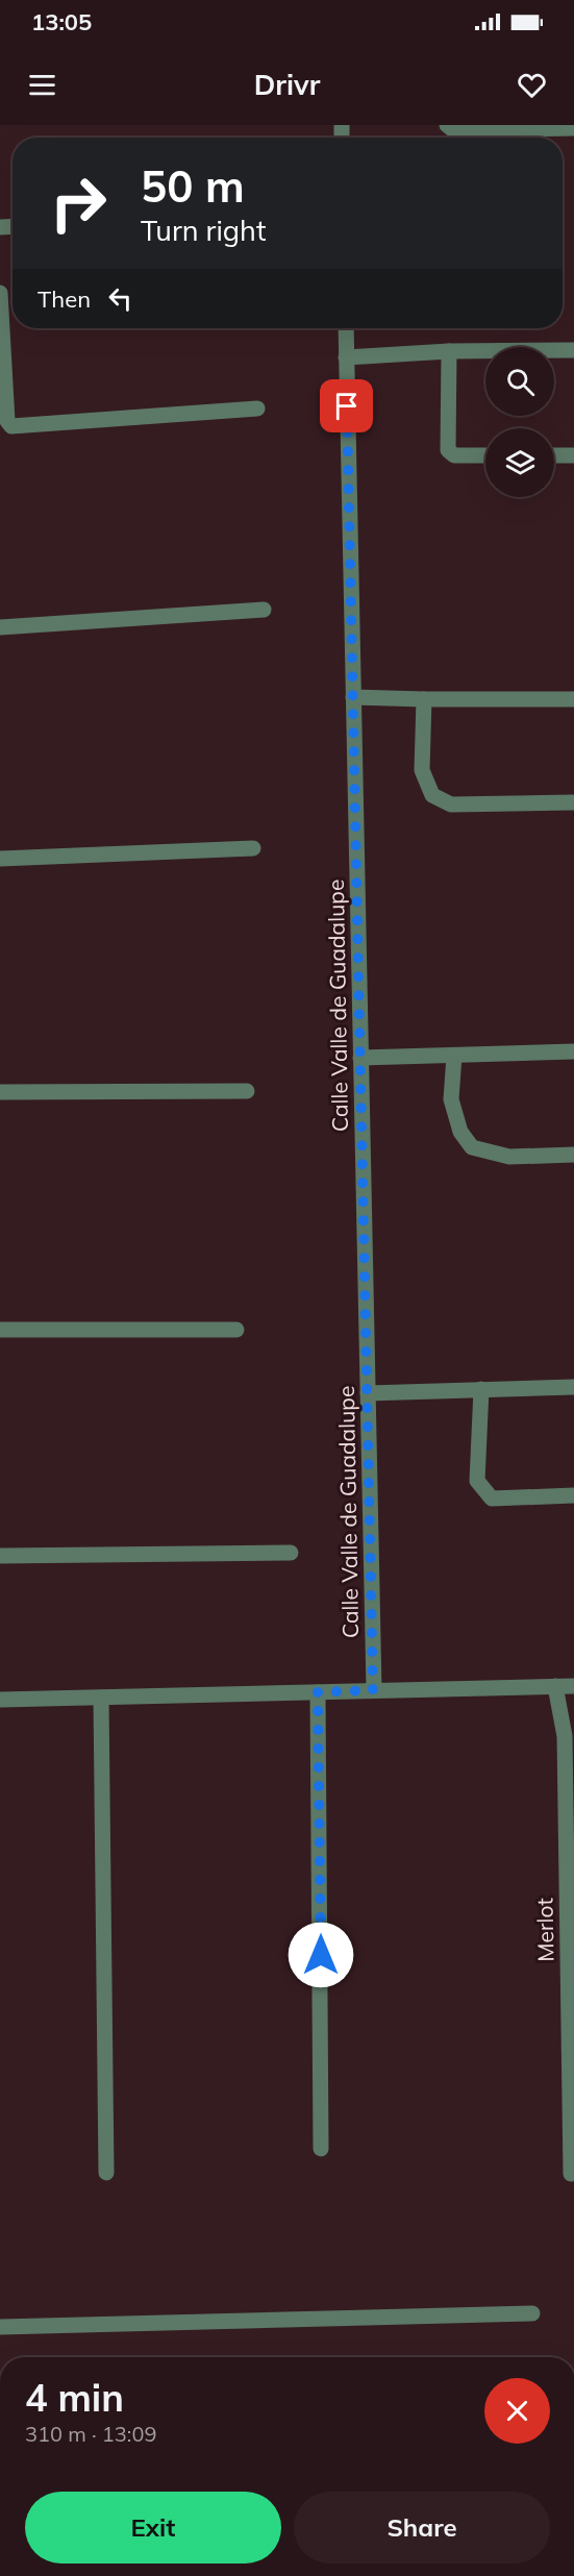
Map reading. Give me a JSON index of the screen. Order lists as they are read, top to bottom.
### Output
{
  "streets": {
    "street": ["Calle Valle de Guadalupe", "Merlot"]
  },
  "page": {
    "status": "13:05",
    "header": "Drivr",
    "turn": ["50 m", "Turn right"],
    "then": "Then",
    "heading": ["4 min", "310 m · 13:09"],
    "buttons": ["Exit", "Share"]
  }
}
